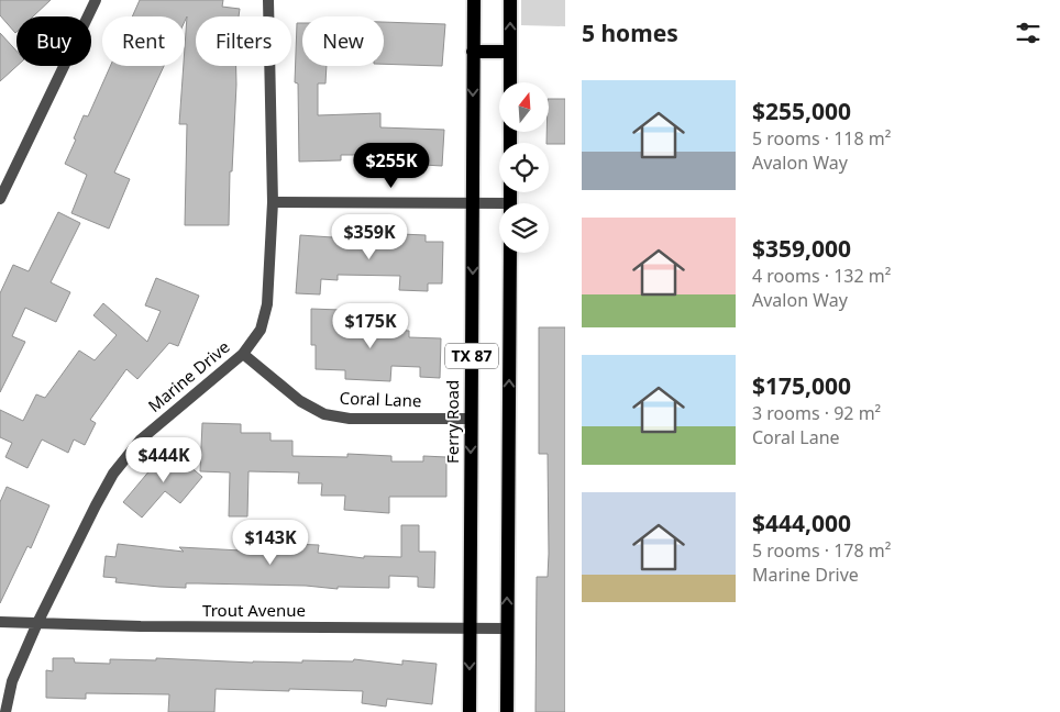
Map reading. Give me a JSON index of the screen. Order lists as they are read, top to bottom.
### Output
{
  "streets": {
    "main road": ["TX 87", "Ferry Road"],
    "street": ["Marine Drive", "Coral Lane", "Trout Avenue"]
  },
  "crossings": [
    ["TX 87", "Trout Avenue"],
    ["Marine Drive", "Coral Lane"],
    ["Marine Drive", "Trout Avenue"],
    ["Coral Lane", "Ferry Road"],
    ["Ferry Road", "Trout Avenue"]
  ],
  "north": "top",
  "page": {
    "heading": "5 homes",
    "chip": [
      "Buy",
      "Rent",
      "Filters",
      "New"
    ],
    "list": [
      {
        "name": "$255,000",
        "note": "5 rooms · 118 m² · Avalon Way"
      },
      {
        "name": "$359,000",
        "note": "4 rooms · 132 m² · Avalon Way"
      },
      {
        "name": "$175,000",
        "note": "3 rooms · 92 m² · Coral Lane"
      },
      {
        "name": "$444,000",
        "note": "5 rooms · 178 m² · Marine Drive"
      }
    ],
    "price": [
      "$255K",
      "$359K",
      "$175K",
      "$444K",
      "$143K"
    ]
  }
}
